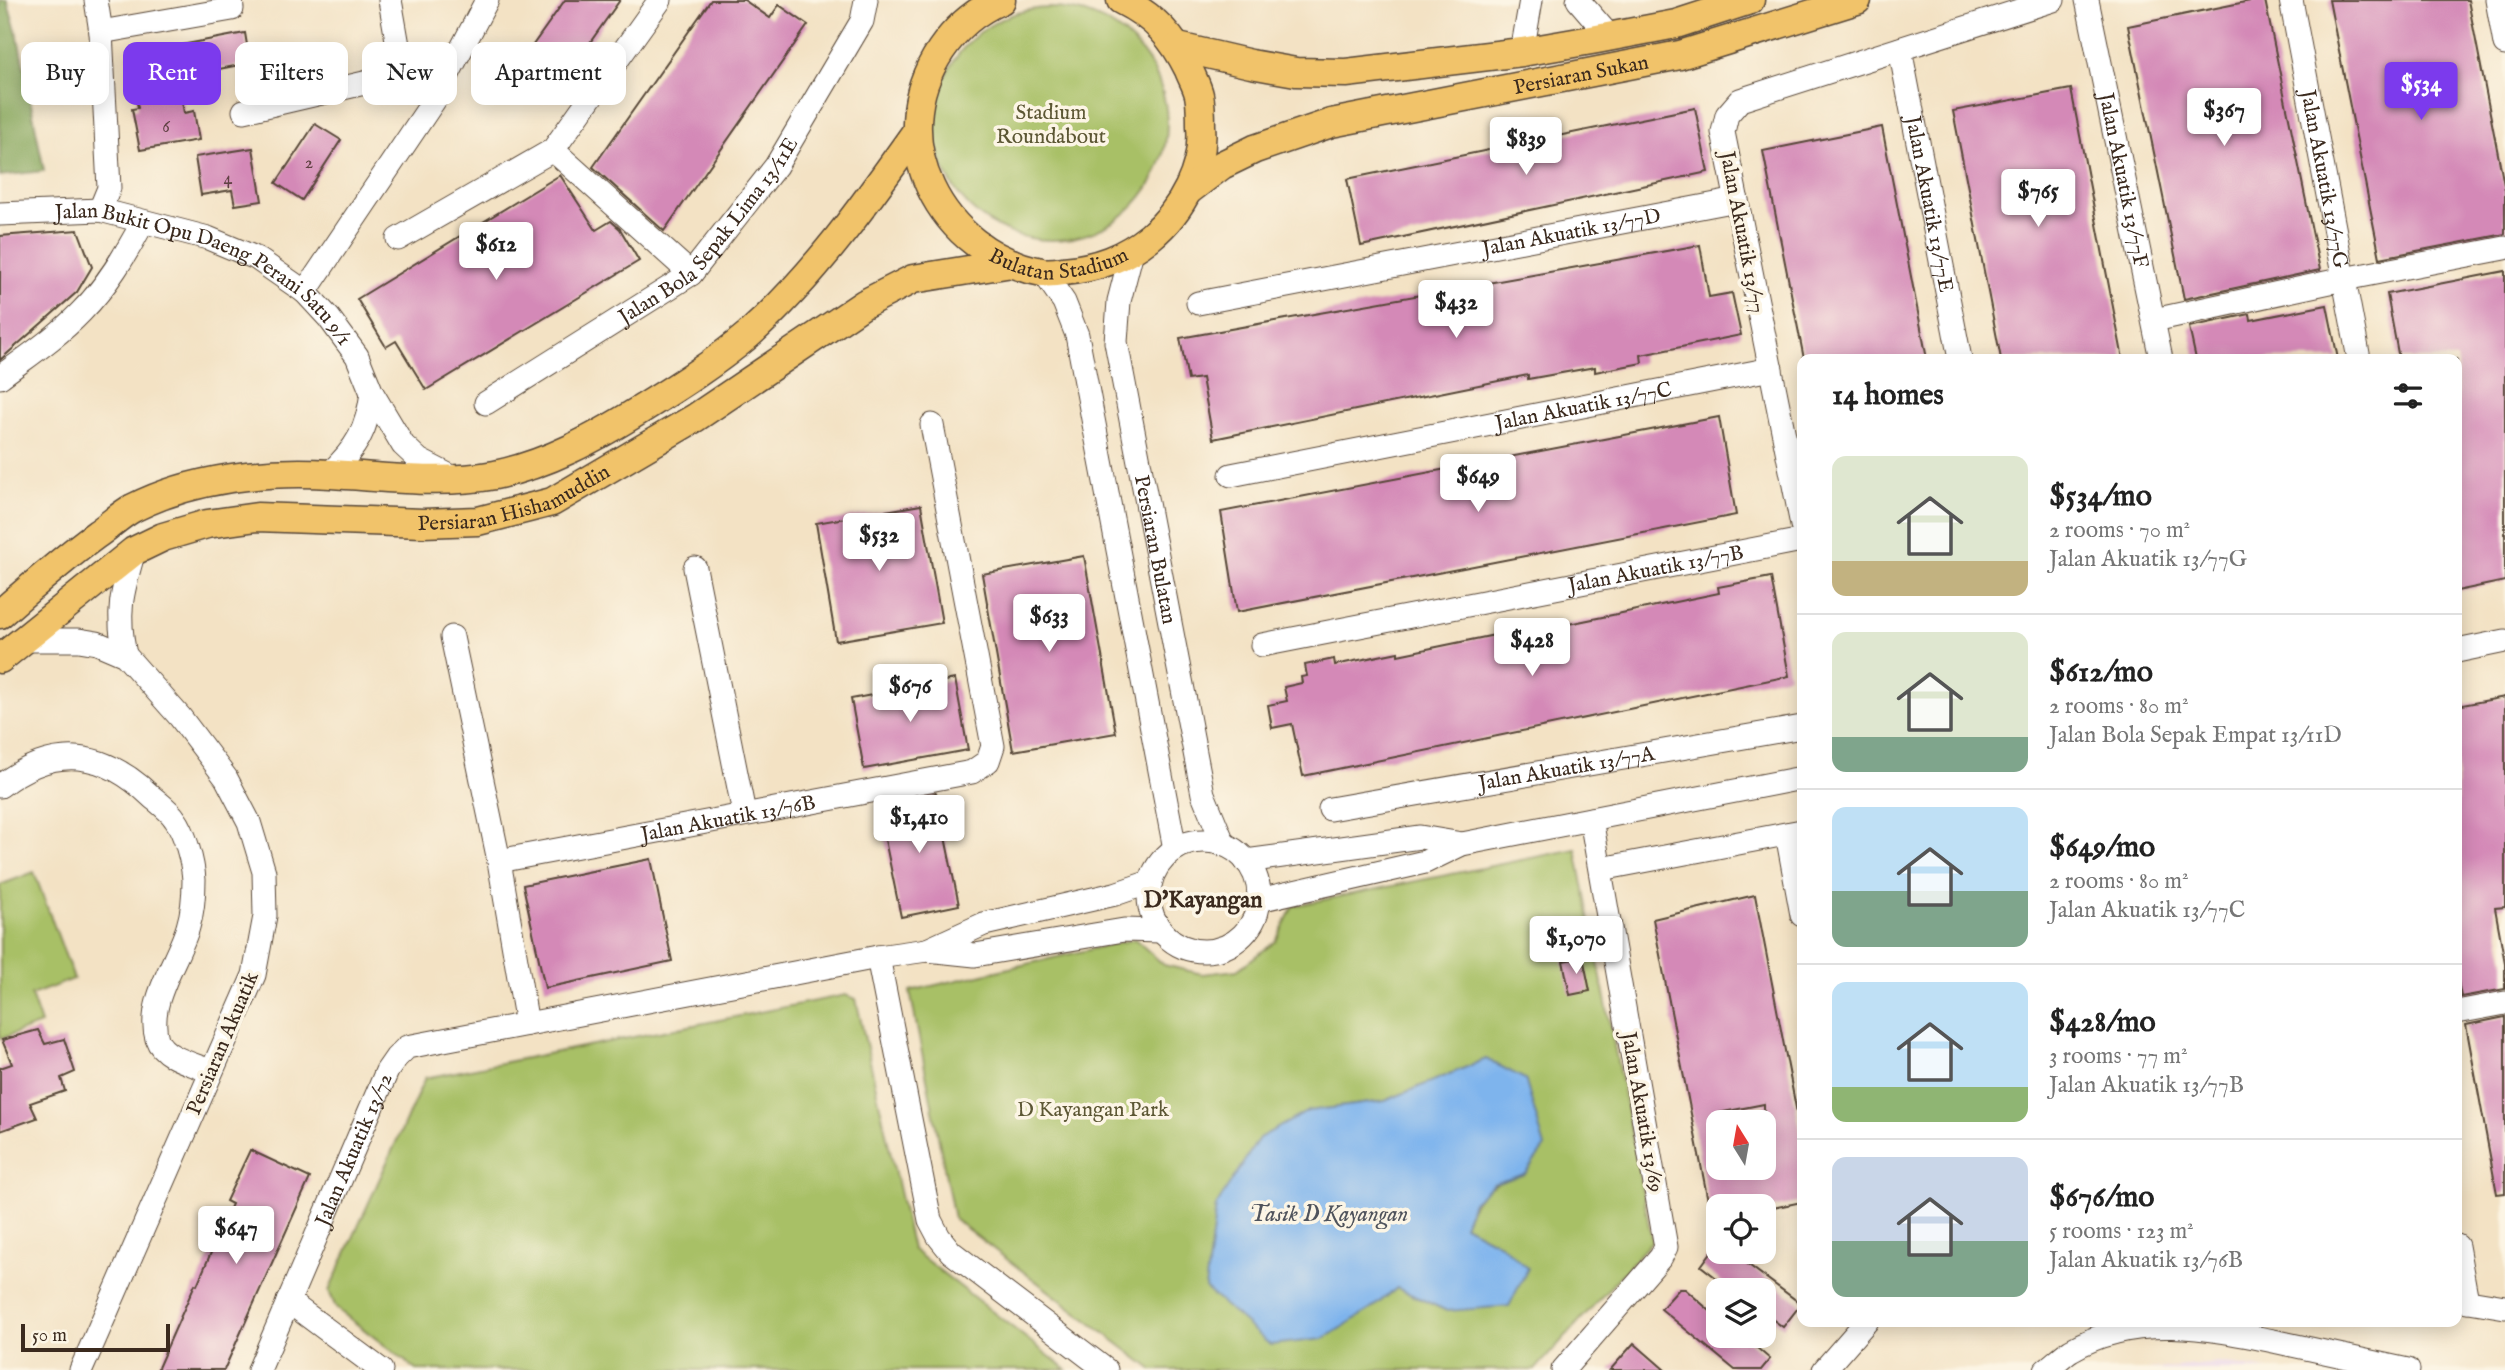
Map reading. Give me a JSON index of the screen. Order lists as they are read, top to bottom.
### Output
{
  "streets": {
    "main road": ["Persiaran Sukan", "Bulatan Stadium", "Persiaran Hishamuddin"],
    "street": [
      "Jalan Akuatik 13/77F",
      "Jalan Akuatik 13/77G",
      "Jalan Akuatik 13/77E",
      "Jalan Bola Sepak Lima 13/11E",
      "Jalan Akuatik 13/77D",
      "Jalan Akuatik 13/77",
      "Jalan Bukit Opu Daeng Perani Satu 9/1",
      "Jalan Akuatik 13/77C",
      "Persiaran Bulatan",
      "Jalan Akuatik 13/77B",
      "Jalan Akuatik 13/77A",
      "Jalan Akuatik 13/76B",
      "Persiaran Akuatik",
      "Jalan Akuatik 13/69",
      "Jalan Akuatik 13/72"
    ]
  },
  "crossings": [
    ["Persiaran Sukan", "Bulatan Stadium"],
    ["Jalan Akuatik 13/77E", "Jalan Akuatik 13/77"],
    ["Jalan Akuatik 13/77D", "Jalan Akuatik 13/77"],
    ["Jalan Akuatik 13/77", "Jalan Akuatik 13/77C"],
    ["Bulatan Stadium", "Persiaran Hishamuddin"],
    ["Bulatan Stadium", "Persiaran Bulatan"],
    ["Jalan Bukit Opu Daeng Perani Satu 9/1", "Persiaran Hishamuddin"],
    ["Persiaran Hishamuddin", "Persiaran Akuatik"]
  ],
  "districts": ["D'Kayangan"],
  "water": ["Tasik D Kayangan"],
  "parks": ["Stadium Roundabout", "D Kayangan Park"],
  "house_numbers": ["6", "2", "4"],
  "scale_bar": "50 m",
  "north": "top",
  "page": {
    "chip": [
      "Buy",
      "Rent",
      "Filters",
      "New",
      "Apartment"
    ],
    "price": [
      "$534",
      "$367",
      "$839",
      "$765",
      "$612",
      "$432",
      "$649",
      "$532",
      "$633",
      "$428",
      "$676",
      "$1,410",
      "$1,070",
      "$647"
    ],
    "heading": "14 homes",
    "list": [
      {
        "name": "$534/mo",
        "note": "2 rooms · 70 m² · Jalan Akuatik 13/77G"
      },
      {
        "name": "$612/mo",
        "note": "2 rooms · 80 m² · Jalan Bola Sepak Empat 13/11D"
      },
      {
        "name": "$649/mo",
        "note": "2 rooms · 80 m² · Jalan Akuatik 13/77C"
      },
      {
        "name": "$428/mo",
        "note": "3 rooms · 77 m² · Jalan Akuatik 13/77B"
      },
      {
        "name": "$676/mo",
        "note": "5 rooms · 123 m² · Jalan Akuatik 13/76B"
      }
    ],
    "scale": "50 m"
  }
}
